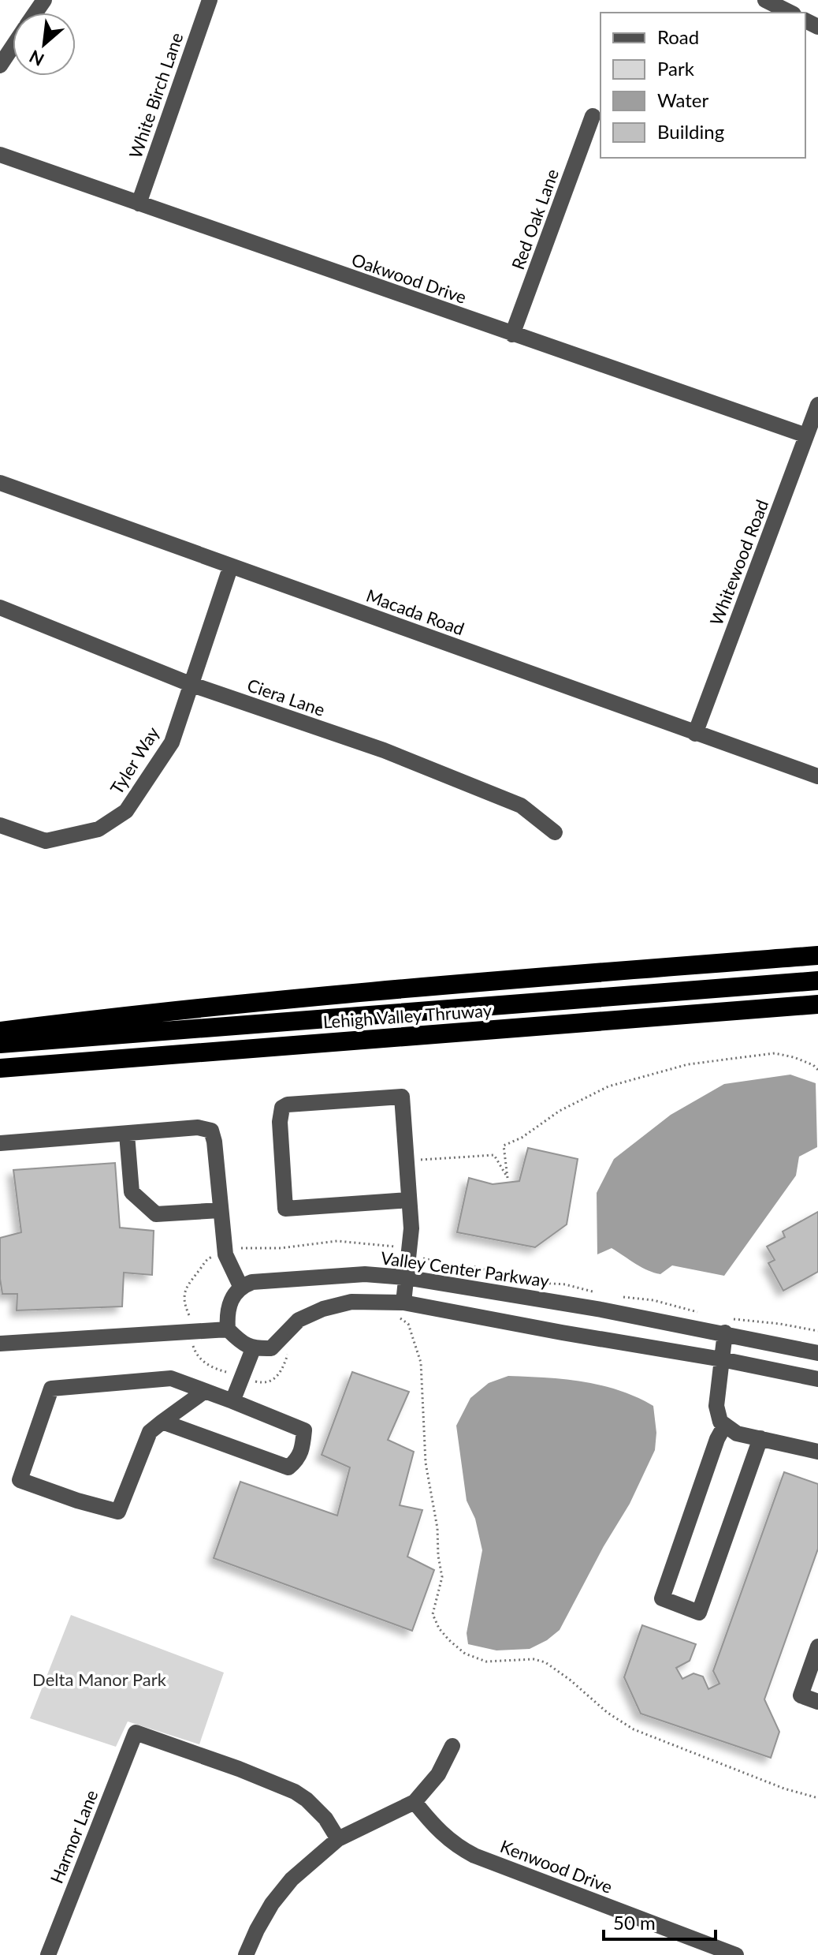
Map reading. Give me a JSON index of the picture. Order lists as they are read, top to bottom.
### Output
{
  "streets": {
    "highway": ["Lehigh Valley Thruway"],
    "street": [
      "White Birch Lane",
      "Red Oak Lane",
      "Oakwood Drive",
      "Whitewood Road",
      "Macada Road",
      "Ciera Lane",
      "Tyler Way",
      "Valley Center Parkway",
      "Harmor Lane",
      "Kenwood Drive"
    ]
  },
  "crossings": [
    ["White Birch Lane", "Oakwood Drive"],
    ["Red Oak Lane", "Oakwood Drive"],
    ["Oakwood Drive", "Whitewood Road"],
    ["Whitewood Road", "Macada Road"],
    ["Macada Road", "Tyler Way"],
    ["Ciera Lane", "Tyler Way"]
  ],
  "parks": ["Delta Manor Park"],
  "legend": [
    "Road",
    "Park",
    "Water",
    "Building"
  ],
  "scale_bar": "50 m",
  "north": "bottom left"
}
